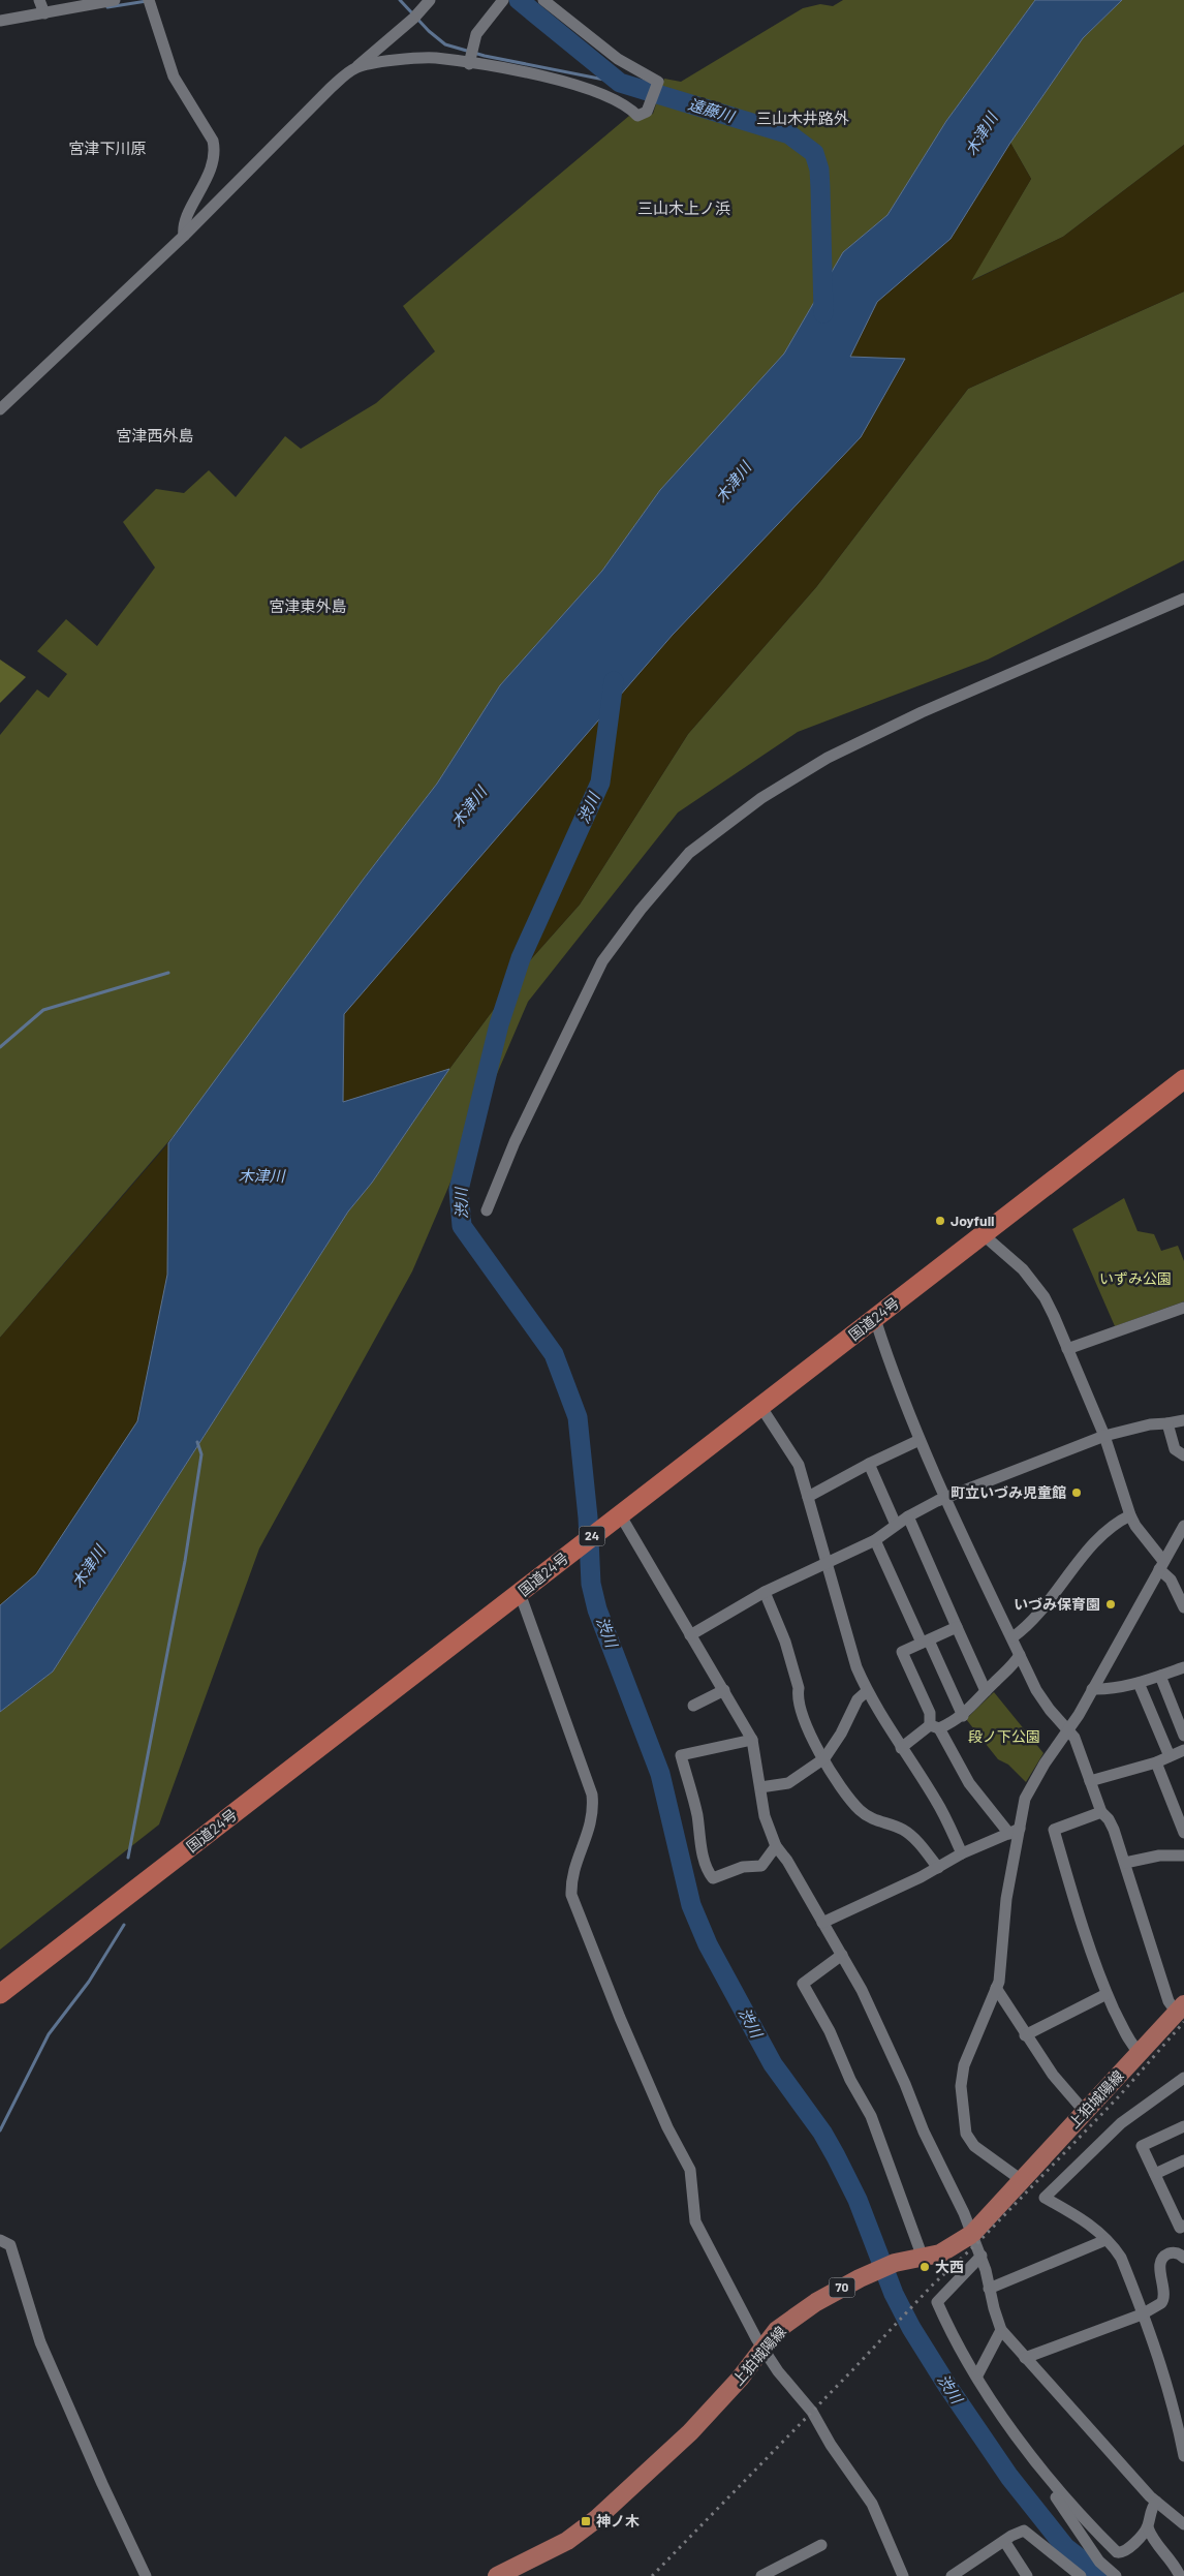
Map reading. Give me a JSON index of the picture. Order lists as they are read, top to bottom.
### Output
{
  "streets": {
    "highway": ["国道24号", "24"],
    "main road": ["上狛城陽線", "70"]
  },
  "districts": [
    "三山木井路外",
    "宮津下川原",
    "三山木上ノ浜",
    "宮津西外島",
    "宮津東外島"
  ],
  "water": ["遠藤川", "木津川", "渋川"],
  "parks": ["いずみ公園", "段ノ下公園"],
  "places": {
    "other": [
      "Joyfull",
      "町立いづみ児童館",
      "いづみ保育園",
      "大西"
    ],
    "transit": ["神ノ木"]
  }
}
